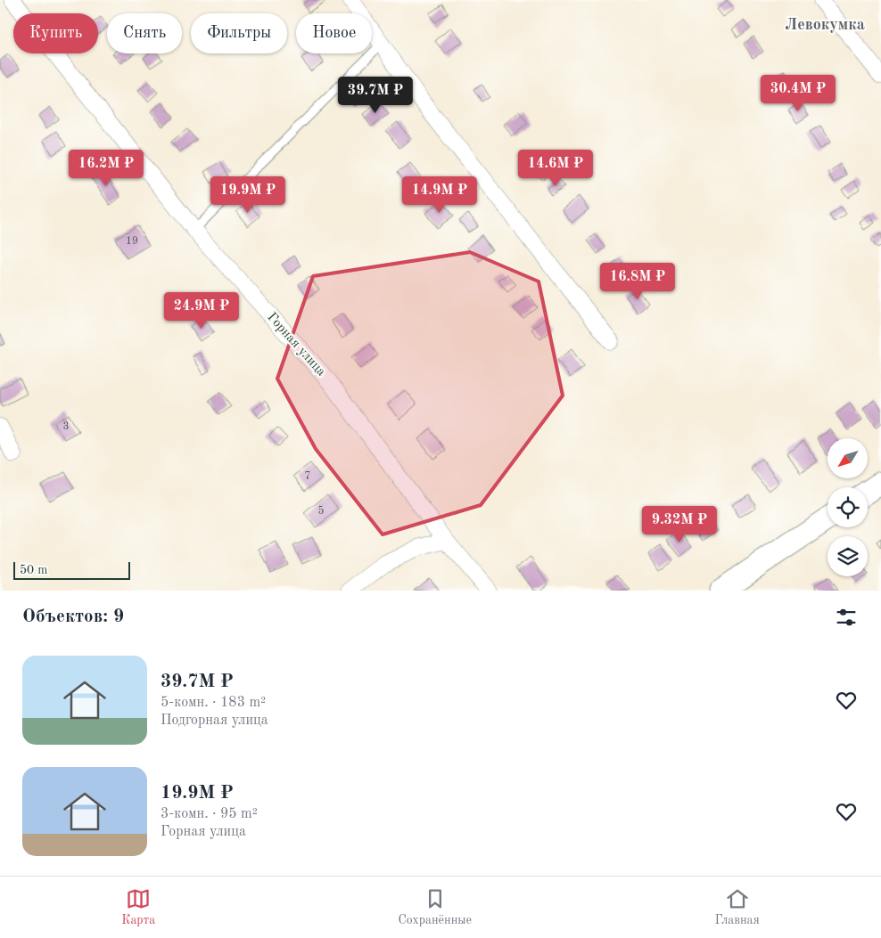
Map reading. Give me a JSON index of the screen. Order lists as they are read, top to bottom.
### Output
{
  "streets": {
    "street": ["Горная улица"]
  },
  "districts": ["Левокумка"],
  "house_numbers": [
    "19",
    "3",
    "7",
    "5"
  ],
  "scale_bar": "50 m",
  "north": "bottom left",
  "page": {
    "chip": [
      "Купить",
      "Снять",
      "Фильтры",
      "Новое"
    ],
    "price": [
      "30.4M ₽",
      "39.7M ₽",
      "16.2M ₽",
      "14.6M ₽",
      "19.9M ₽",
      "14.9M ₽",
      "16.8M ₽",
      "24.9M ₽",
      "9.32M ₽"
    ],
    "scale": "50 m",
    "heading": "Объектов: 9",
    "list": [
      {
        "name": "39.7M ₽",
        "note": "5-комн. · 183 m² · Подгорная улица"
      },
      {
        "name": "19.9M ₽",
        "note": "3-комн. · 95 m² · Горная улица"
      }
    ],
    "tabs": ["Карта", "Сохранённые", "Главная"]
  }
}
